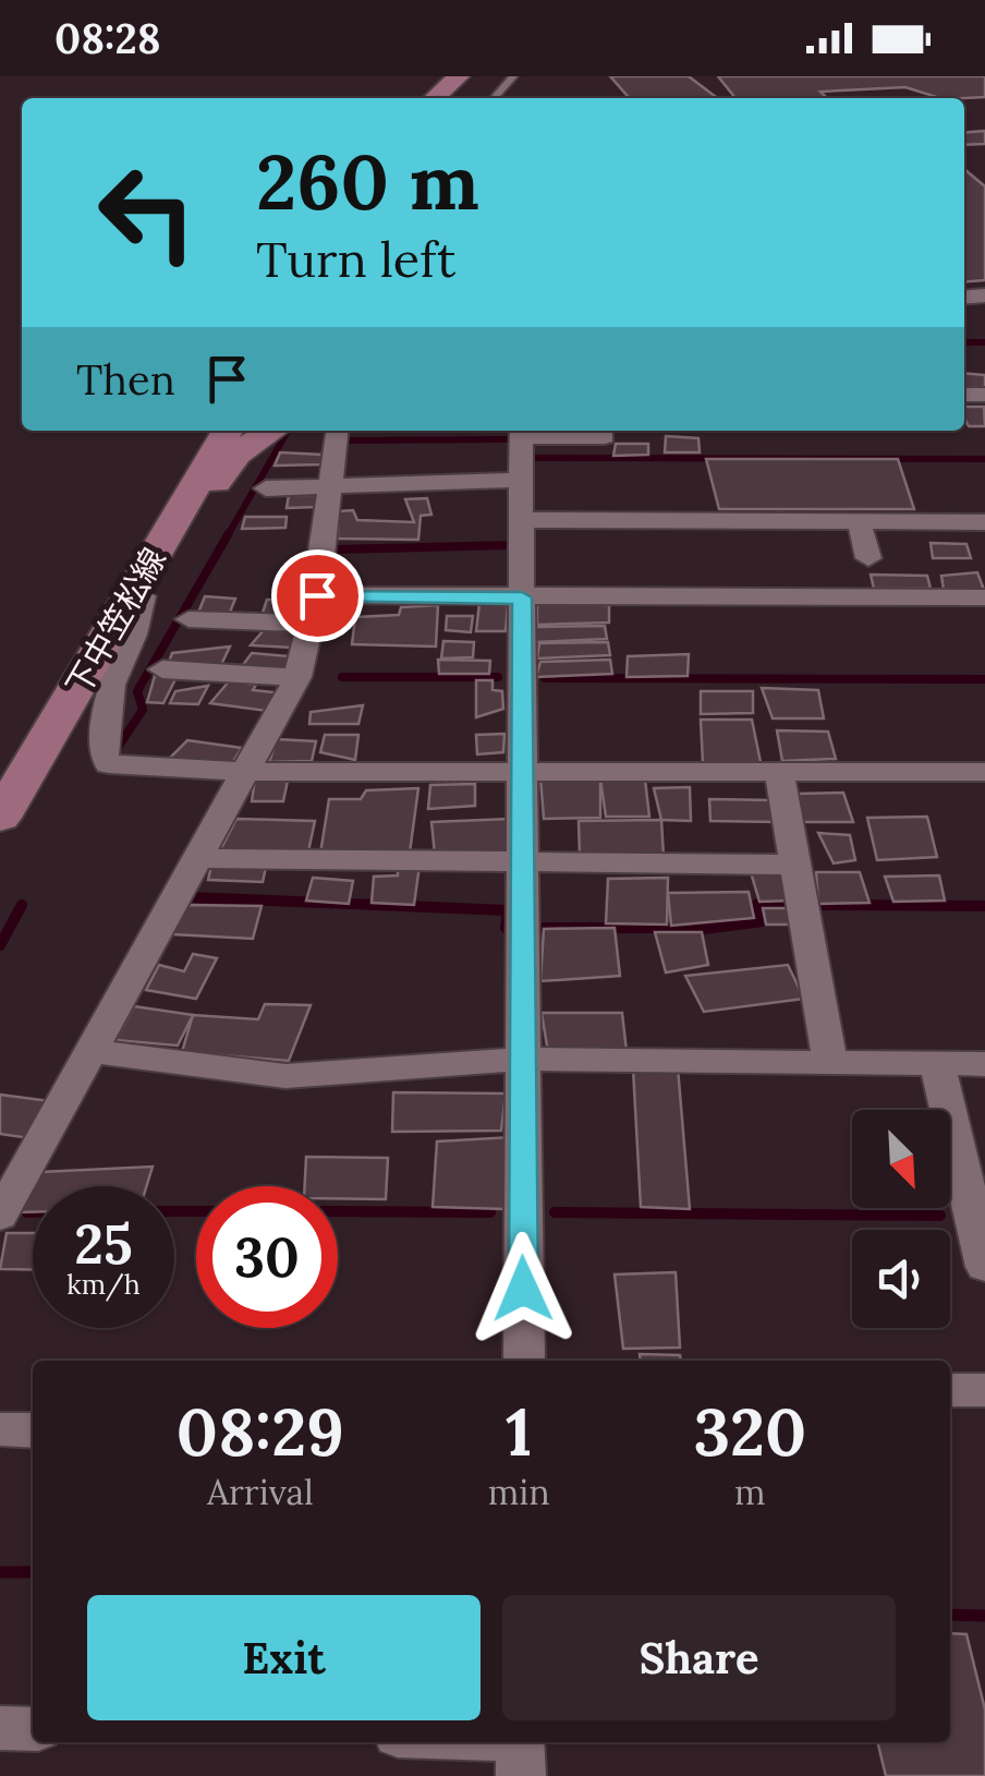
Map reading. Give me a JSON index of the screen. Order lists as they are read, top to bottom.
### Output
{
  "streets": {
    "main road": ["下中笠松線"]
  },
  "north": "bottom right",
  "page": {
    "status": "08:28",
    "turn": ["260 m", "Turn left"],
    "then": "Then",
    "speed": "25 km/h",
    "limit": "30",
    "eta": [
      "08:29",
      "Arrival",
      "1",
      "min",
      "320",
      "m"
    ],
    "buttons": ["Exit", "Share"]
  }
}
